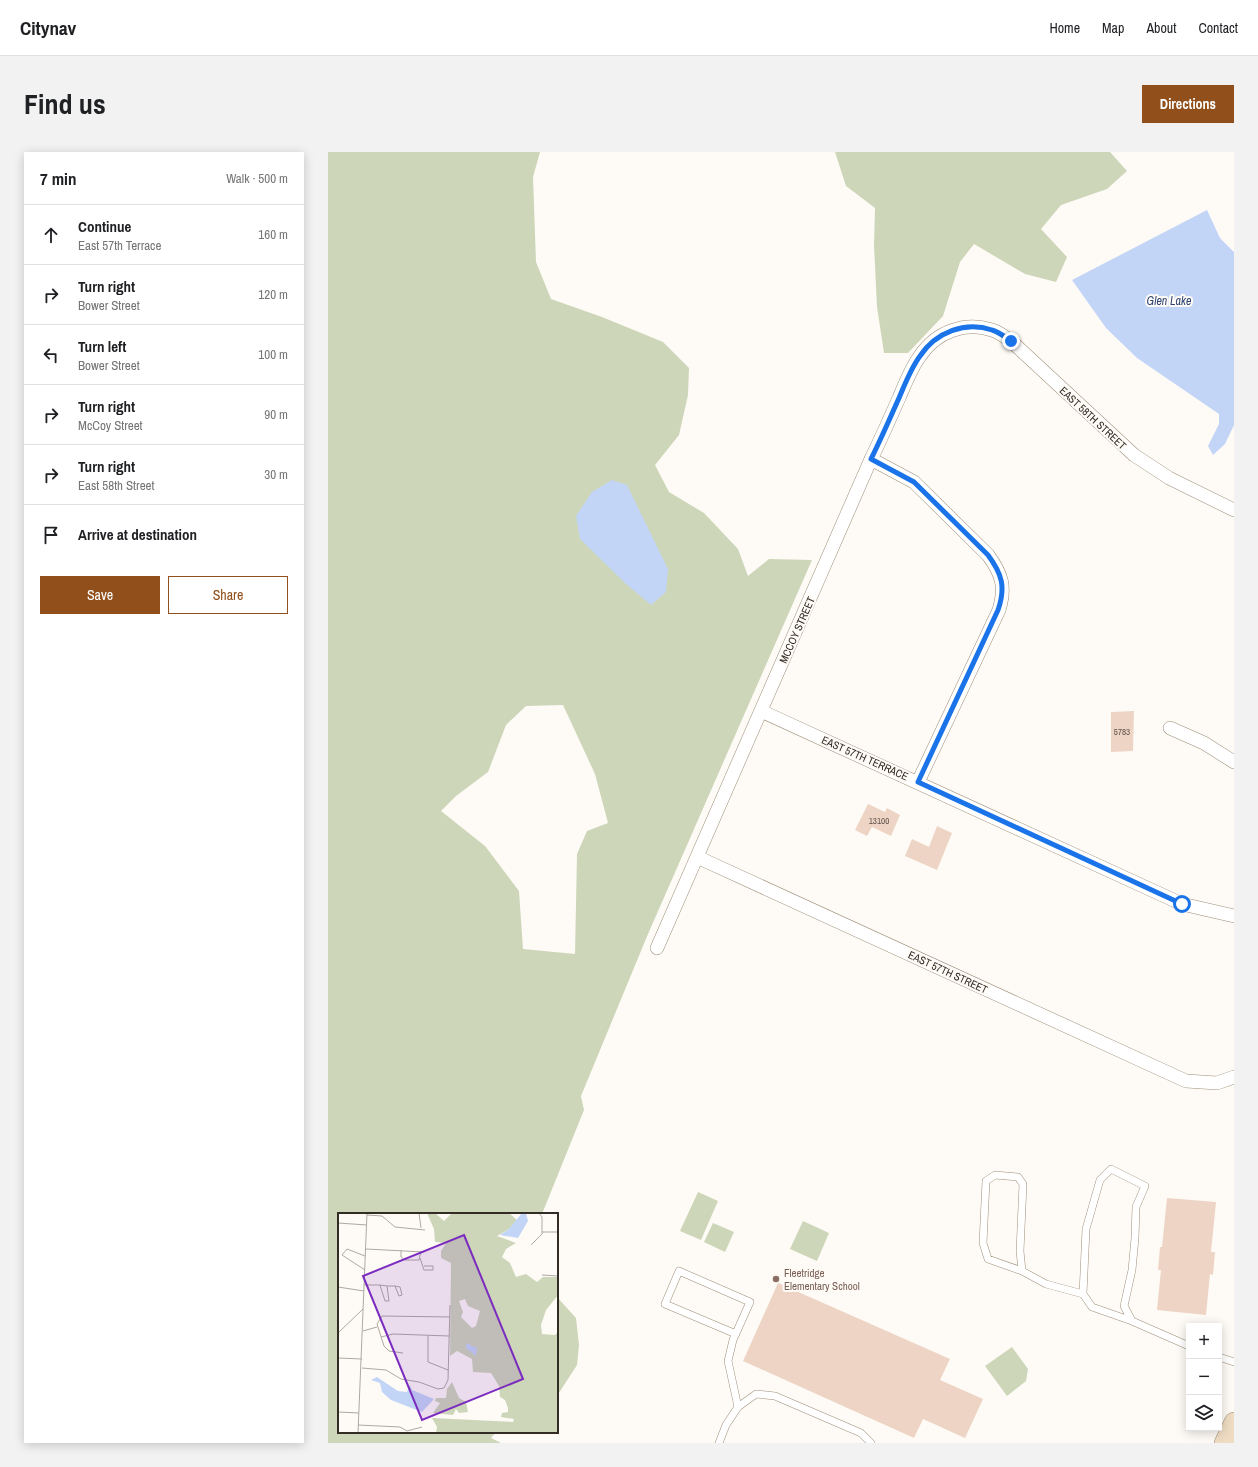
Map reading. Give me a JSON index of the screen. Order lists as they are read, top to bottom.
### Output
{
  "streets": {
    "street": [
      "EAST 58TH STREET",
      "MCCOY STREET",
      "EAST 57TH TERRACE",
      "EAST 57TH STREET"
    ]
  },
  "crossings": [
    ["EAST 58TH STREET", "MCCOY STREET"],
    ["MCCOY STREET", "EAST 57TH TERRACE"],
    ["MCCOY STREET", "EAST 57TH STREET"]
  ],
  "water": ["Glen Lake"],
  "places": ["Fleetridge Elementary School"],
  "house_numbers": ["5783", "13100"],
  "page": {
    "header": "Citynav",
    "nav": [
      "Home",
      "Map",
      "About",
      "Contact"
    ],
    "title": "Find us",
    "buttons": [
      "Directions",
      ["Save", "Share"]
    ],
    "heading": ["7 min", "Walk · 500 m"],
    "list": [
      ["Continue", "East 57th Terrace", "160 m"],
      ["Turn right", "Bower Street", "120 m"],
      ["Turn left", "Bower Street", "100 m"],
      ["Turn right", "McCoy Street", "90 m"],
      ["Turn right", "East 58th Street", "30 m"],
      "Arrive at destination"
    ],
    "map_buttons": ["+", "−"]
  }
}
